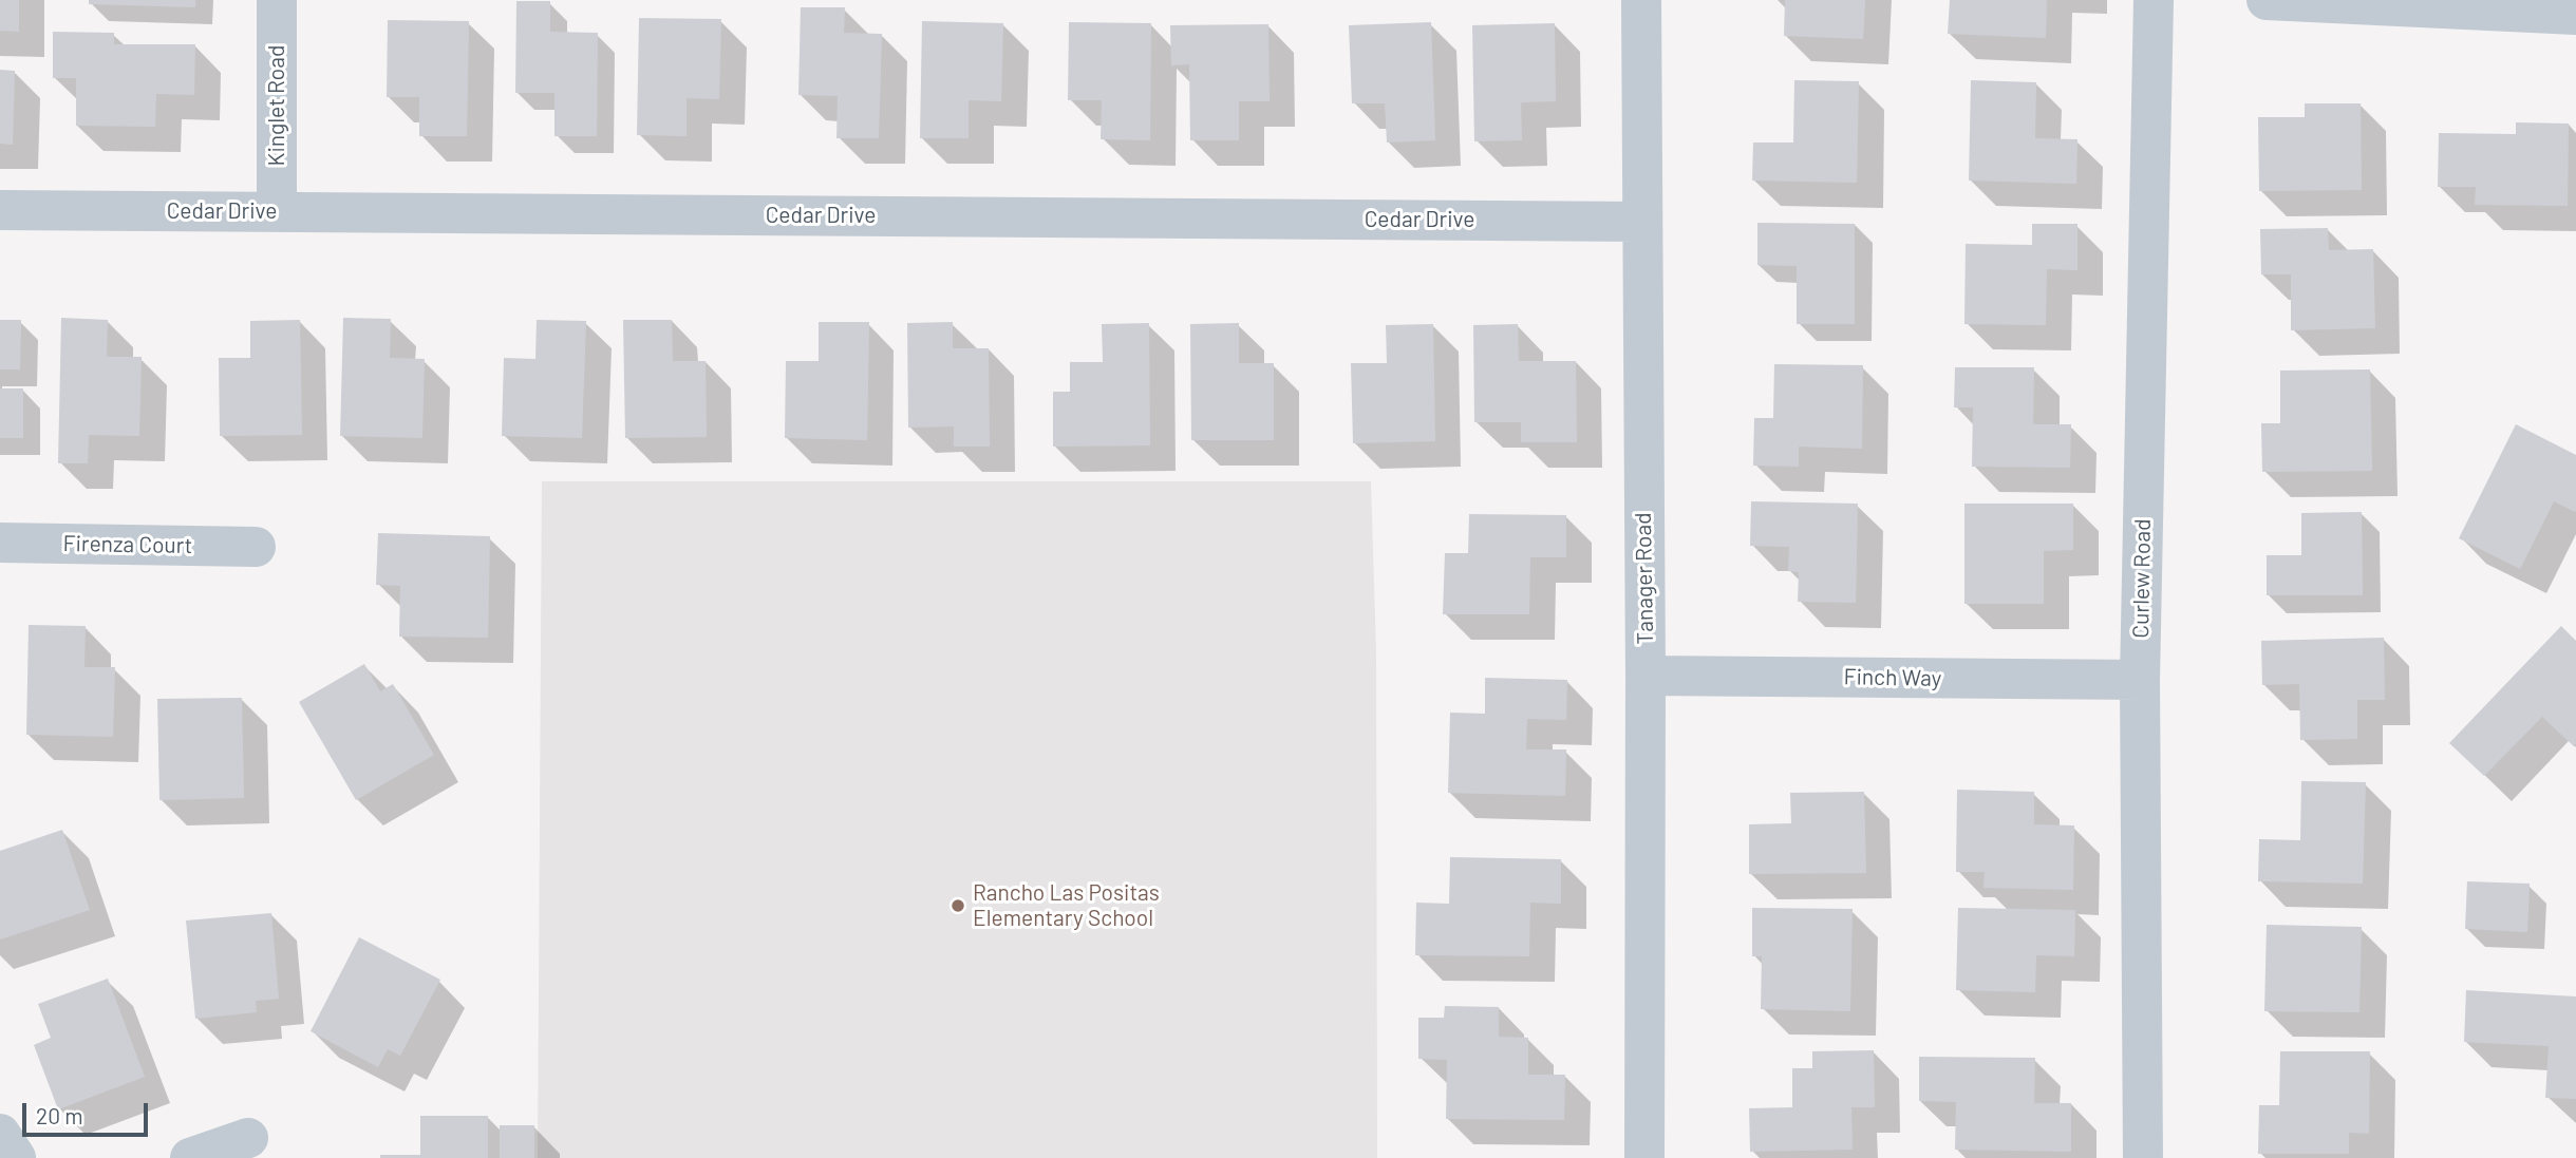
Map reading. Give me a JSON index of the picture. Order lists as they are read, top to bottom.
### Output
{
  "streets": {
    "street": [
      "Kinglet Road",
      "Cedar Drive",
      "Firenza Court",
      "Tanager Road",
      "Curlew Road",
      "Finch Way"
    ]
  },
  "crossings": [
    ["Kinglet Road", "Cedar Drive"],
    ["Cedar Drive", "Tanager Road"],
    ["Tanager Road", "Finch Way"],
    ["Curlew Road", "Finch Way"]
  ],
  "places": ["Rancho Las Positas Elementary School"],
  "scale_bar": "20 m"
}
